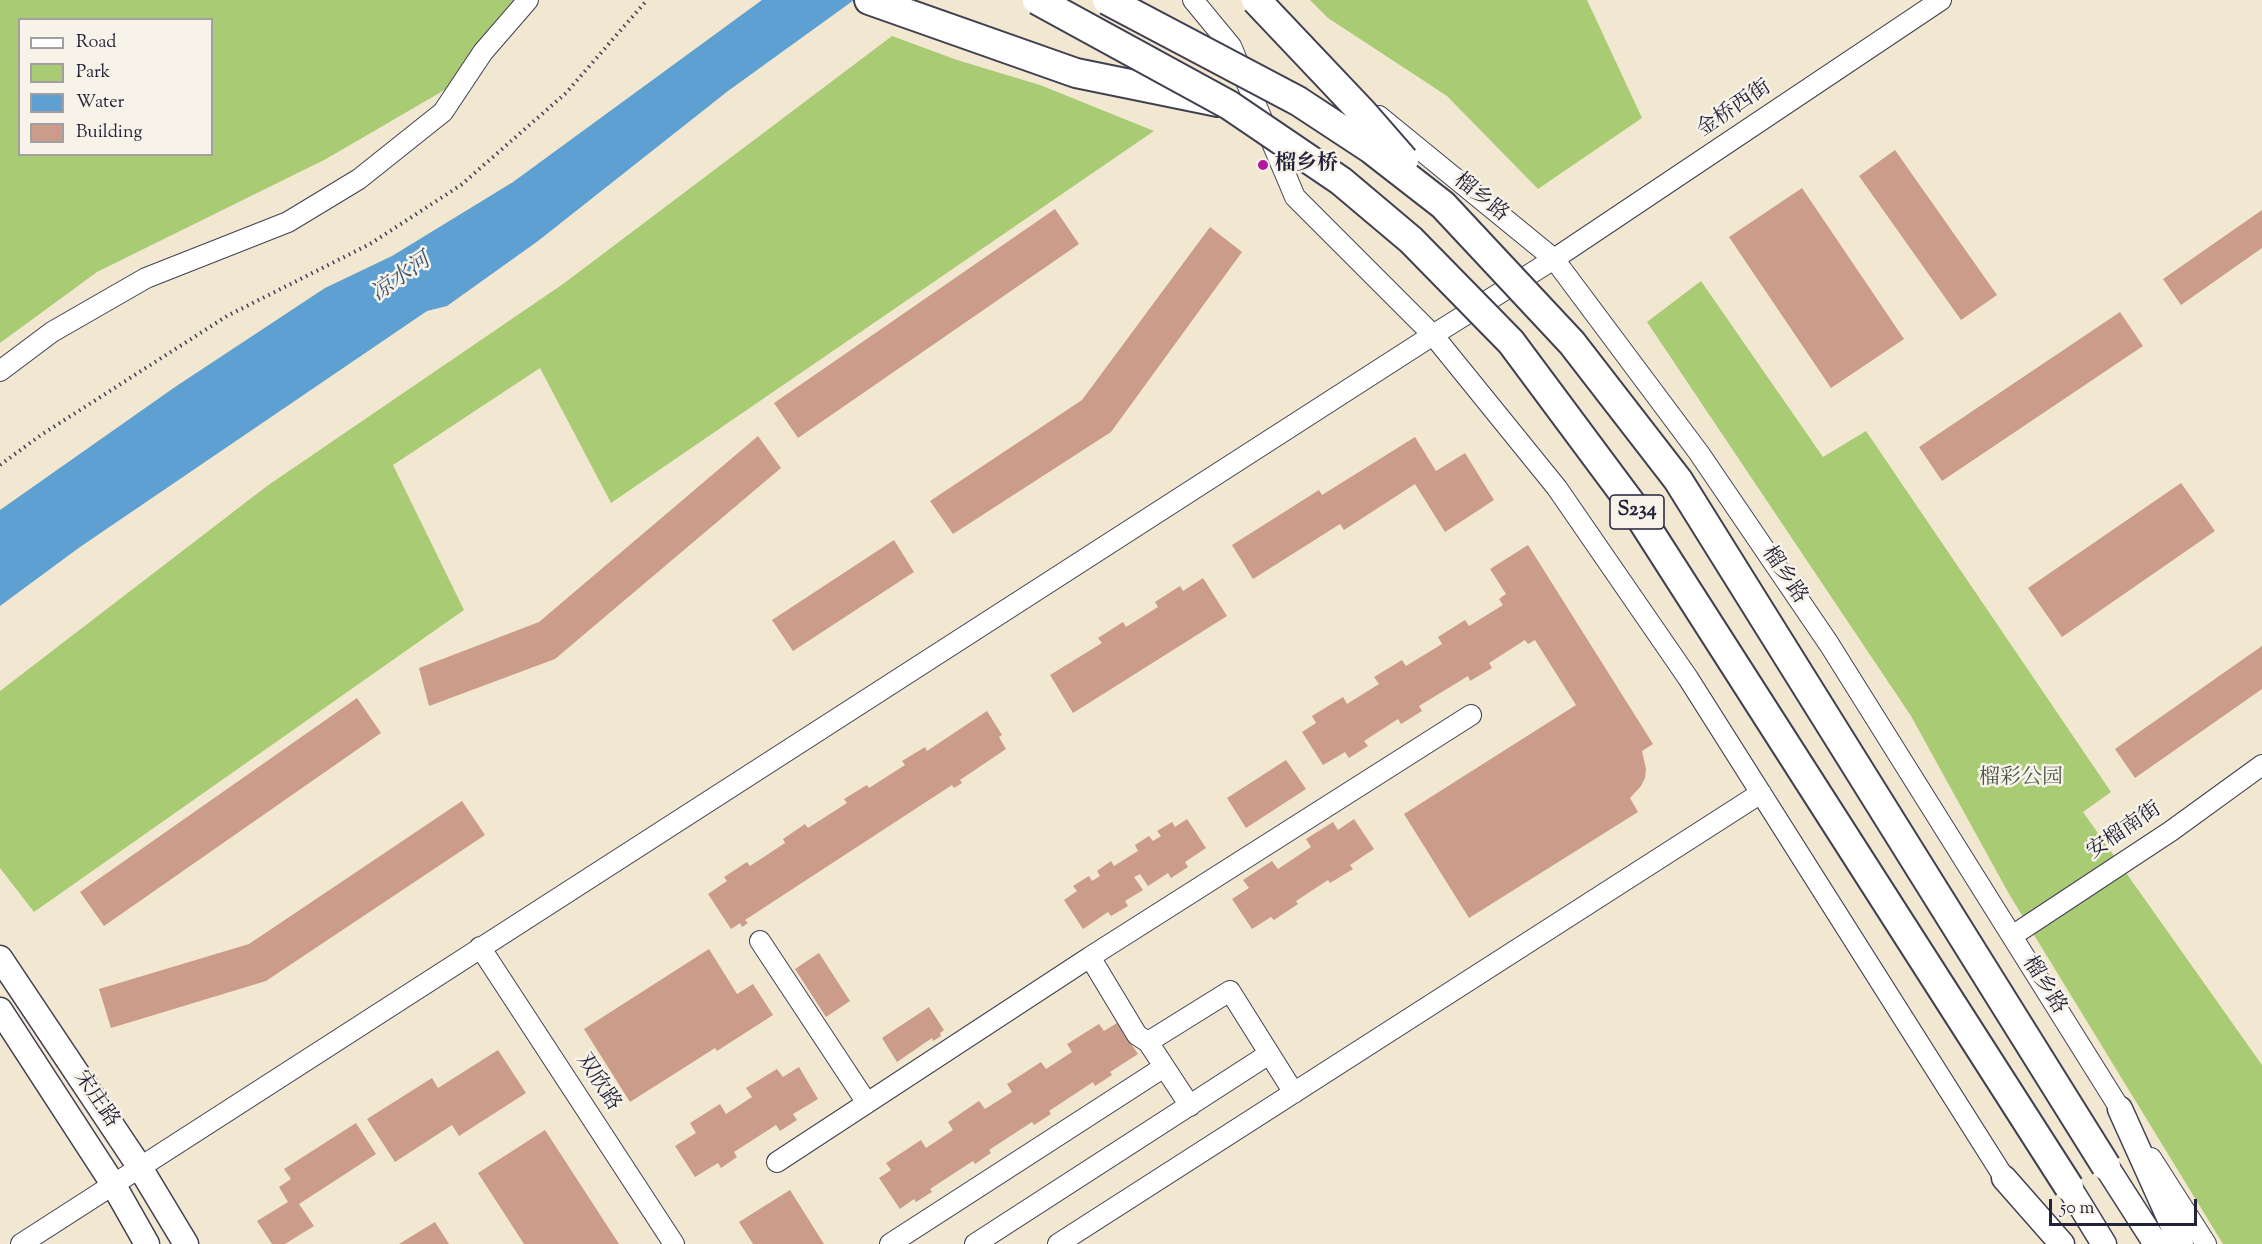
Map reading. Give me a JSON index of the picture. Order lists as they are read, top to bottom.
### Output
{
  "streets": {
    "highway": ["榴乡路", "S234"],
    "main road": ["宋庄路"],
    "street": ["金桥西街", "安榴南街", "双欣路"]
  },
  "crossings": [
    ["金桥西街", "榴乡路"],
    ["金桥西街", "双欣路"],
    ["金桥西街", "宋庄路"],
    ["榴乡路", "安榴南街"]
  ],
  "water": ["凉水河"],
  "parks": ["榴彩公园"],
  "places": ["榴乡桥"],
  "legend": [
    "Road",
    "Park",
    "Water",
    "Building"
  ],
  "scale_bar": "50 m"
}
